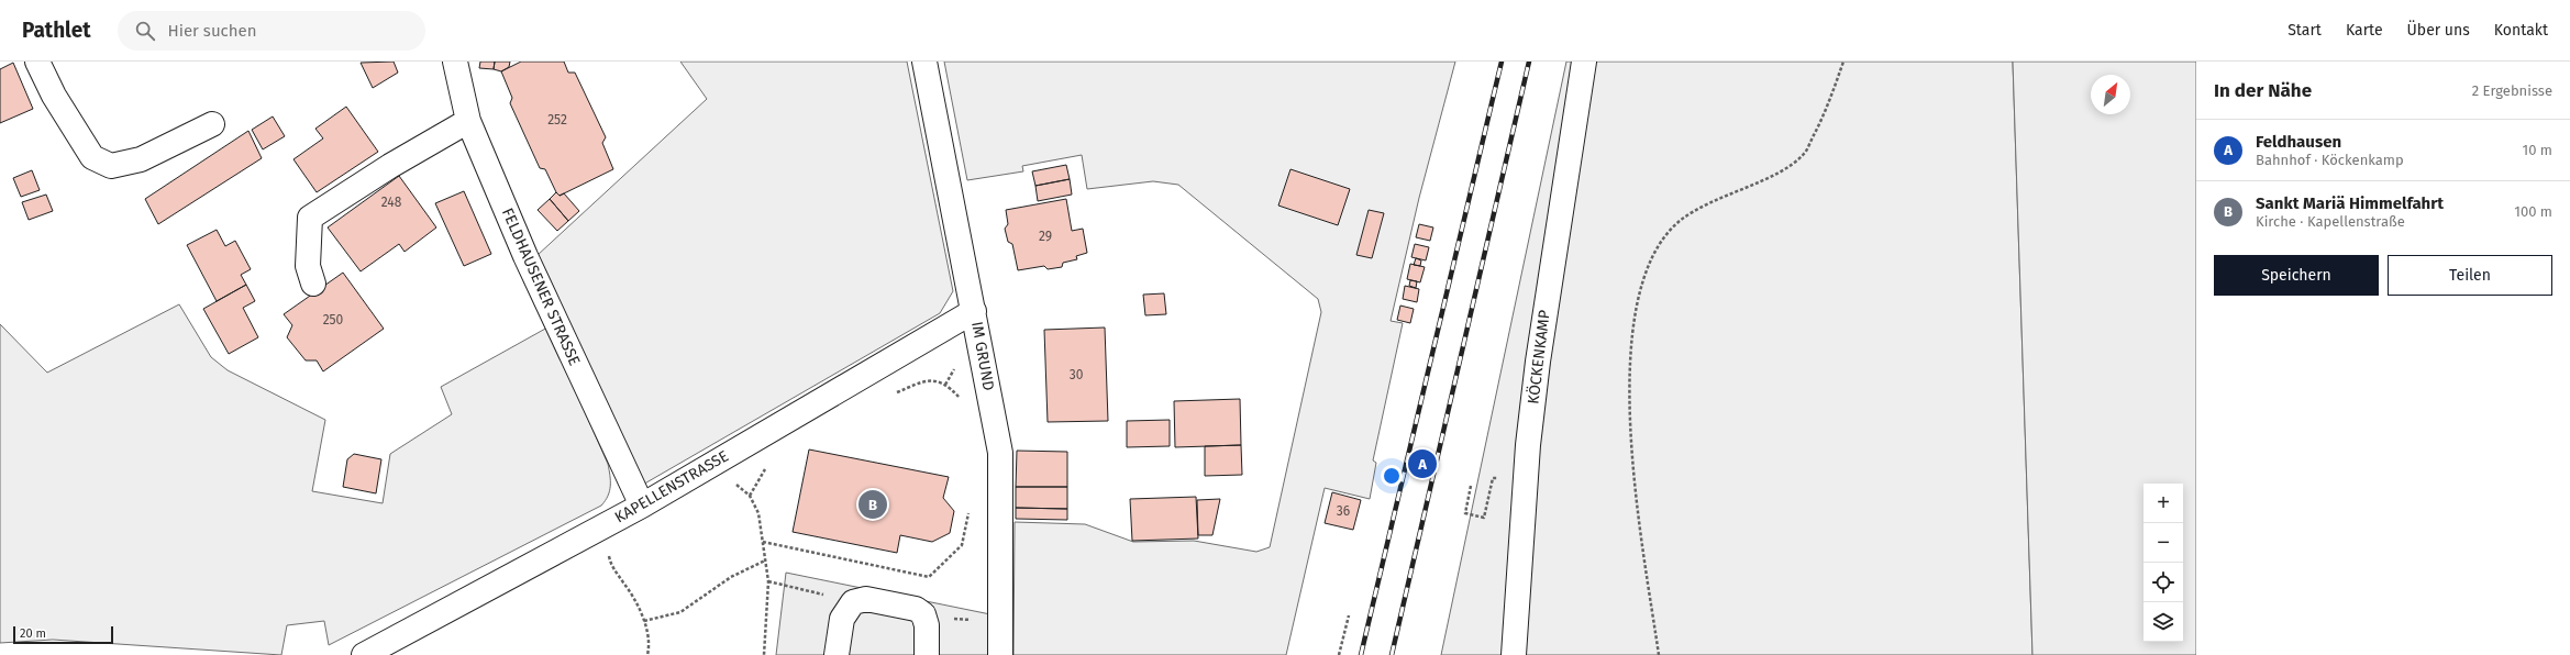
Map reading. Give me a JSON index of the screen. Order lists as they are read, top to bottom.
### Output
{
  "streets": {
    "street": [
      "FELDHAUSENER STRASSE",
      "IM GRUND",
      "KÖCKENKAMP",
      "KAPELLENSTRASSE"
    ]
  },
  "crossings": [
    ["FELDHAUSENER STRASSE", "KAPELLENSTRASSE"],
    ["IM GRUND", "KAPELLENSTRASSE"]
  ],
  "house_numbers": [
    "252",
    "248",
    "29",
    "250",
    "30",
    "36"
  ],
  "scale_bar": "20 m",
  "north": "top right",
  "page": {
    "header": "Pathlet",
    "search": "Hier suchen",
    "nav": [
      "Start",
      "Karte",
      "Über uns",
      "Kontakt"
    ],
    "heading": ["In der Nähe", "2 Ergebnisse"],
    "list": [
      {
        "mark": "A",
        "name": "Feldhausen",
        "note": "Bahnhof · Köckenkamp",
        "value": "10 m"
      },
      {
        "mark": "B",
        "name": "Sankt Mariä Himmelfahrt",
        "note": "Kirche · Kapellenstraße",
        "value": "100 m"
      }
    ],
    "buttons": ["Speichern", "Teilen"],
    "pins": ["A", "B"],
    "map_buttons": ["+", "−"],
    "scale": "20 m"
  }
}
